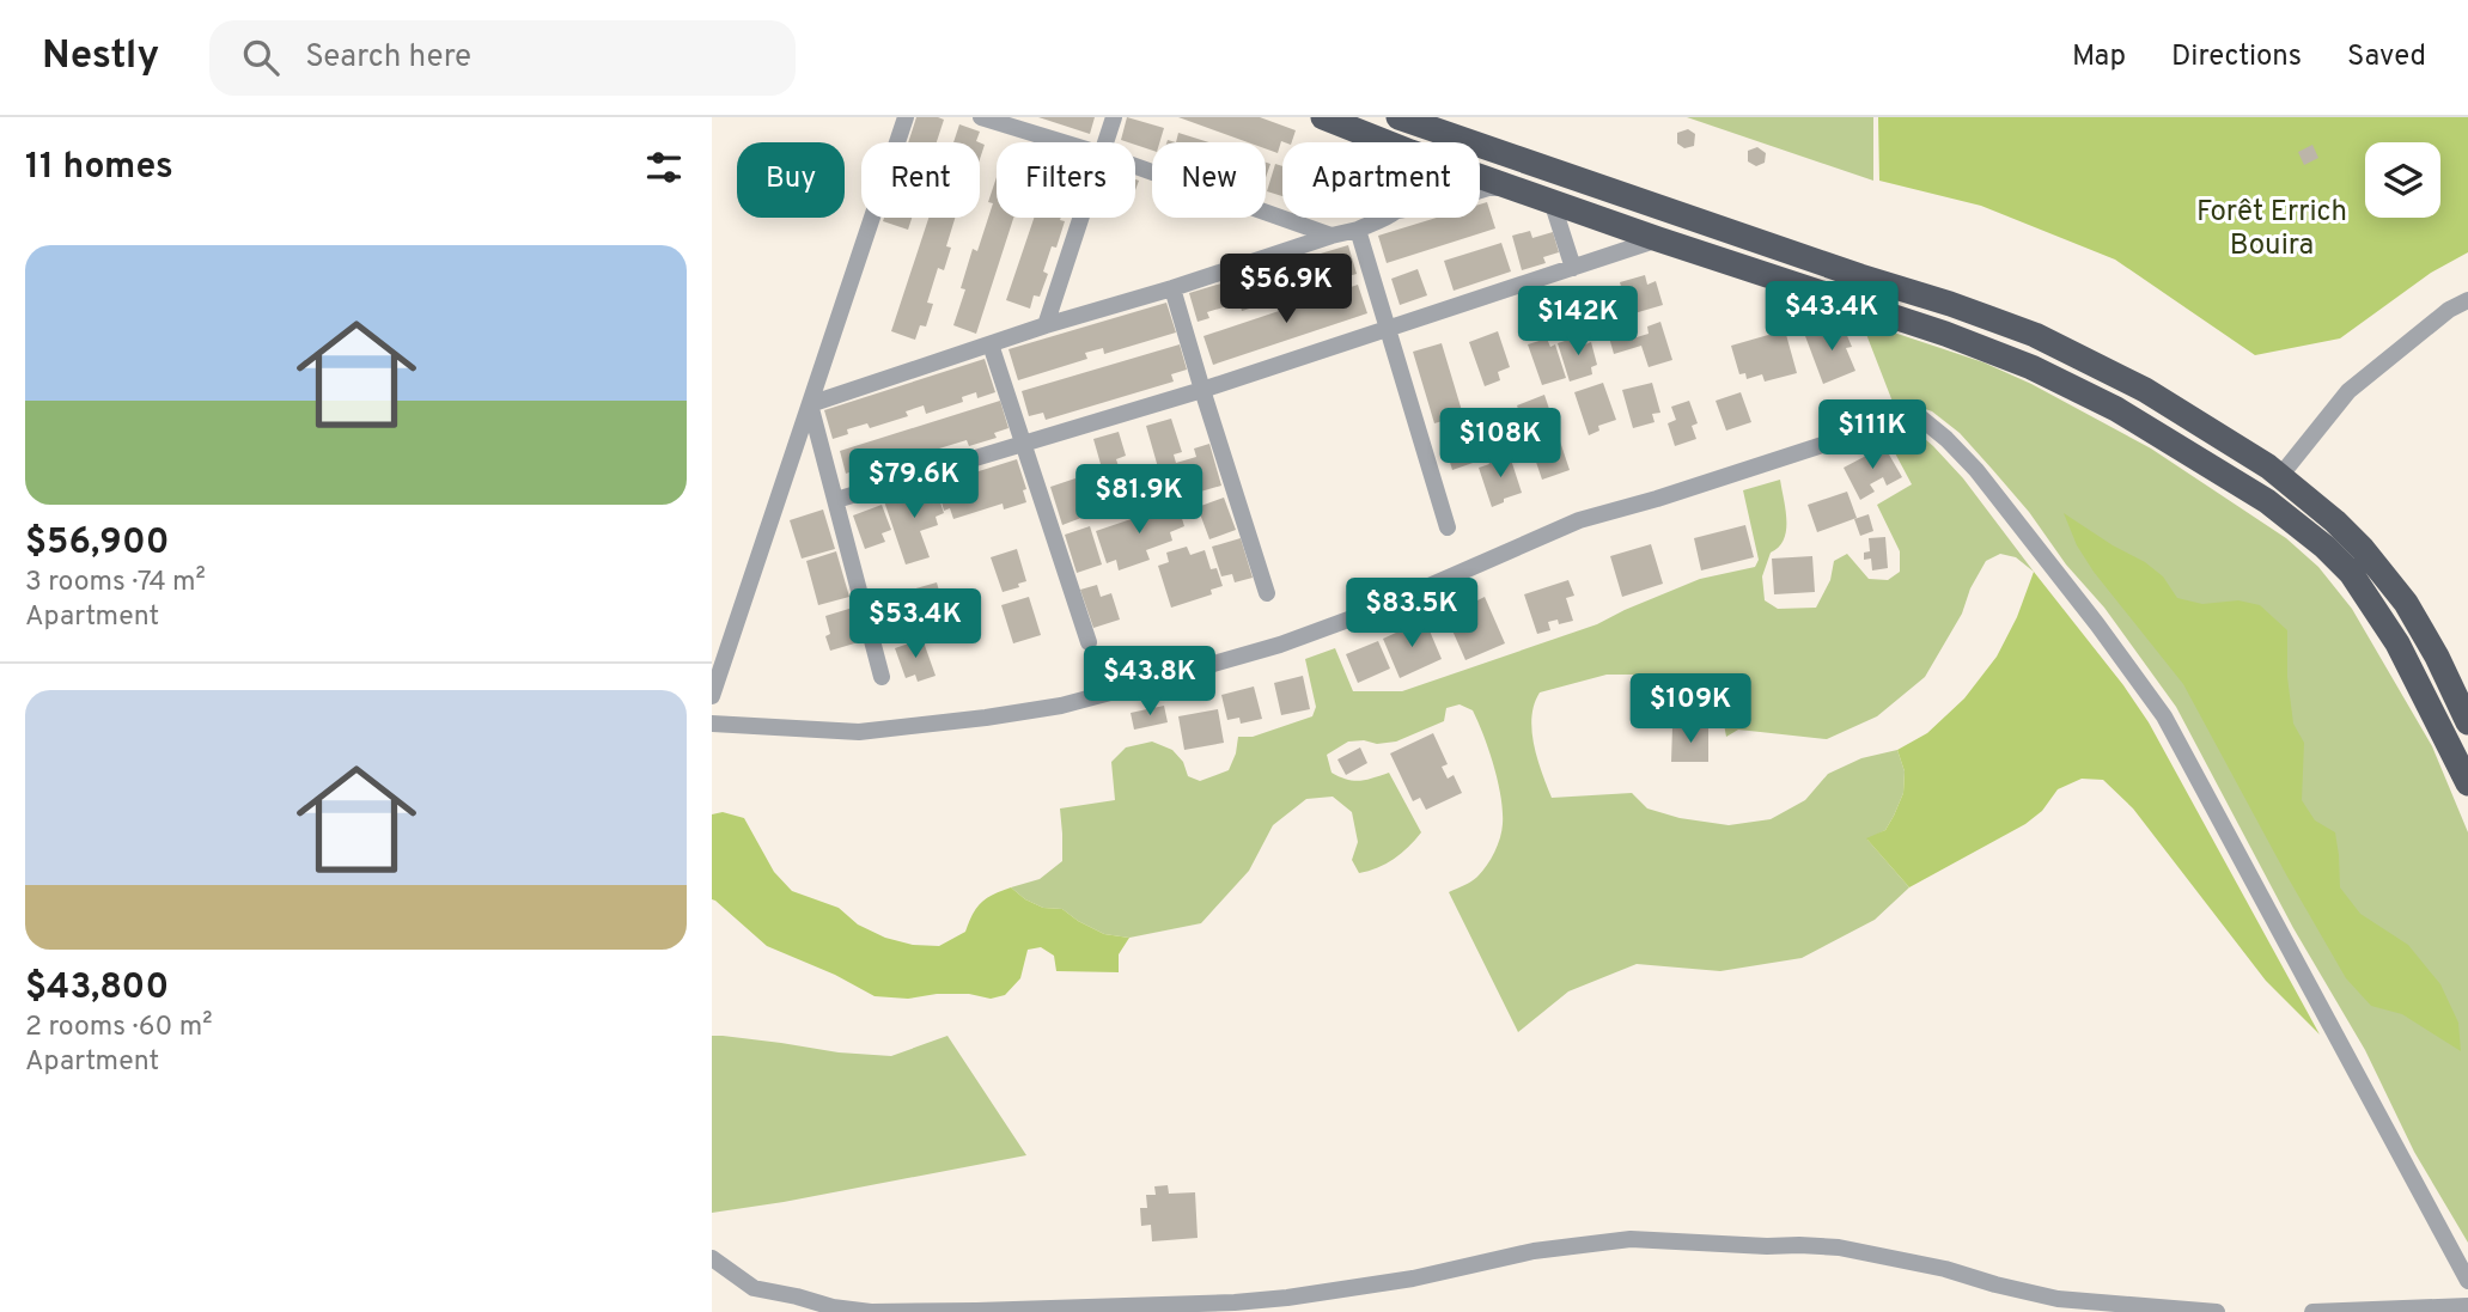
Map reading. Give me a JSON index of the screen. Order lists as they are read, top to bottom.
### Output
{
  "parks": ["Forêt Errich Bouira"],
  "page": {
    "header": "Nestly",
    "search": "Search here",
    "nav": ["Map", "Directions", "Saved"],
    "heading": "11 homes",
    "chip": [
      "Buy",
      "Rent",
      "Filters",
      "New",
      "Apartment"
    ],
    "list": [
      {
        "name": "$56,900",
        "note": "3 rooms · 74 m² · Apartment"
      },
      {
        "name": "$43,800",
        "note": "2 rooms · 60 m² · Apartment"
      }
    ],
    "price": [
      "$56.9K",
      "$43.4K",
      "$142K",
      "$111K",
      "$108K",
      "$79.6K",
      "$81.9K",
      "$83.5K",
      "$53.4K",
      "$43.8K",
      "$109K"
    ]
  }
}
